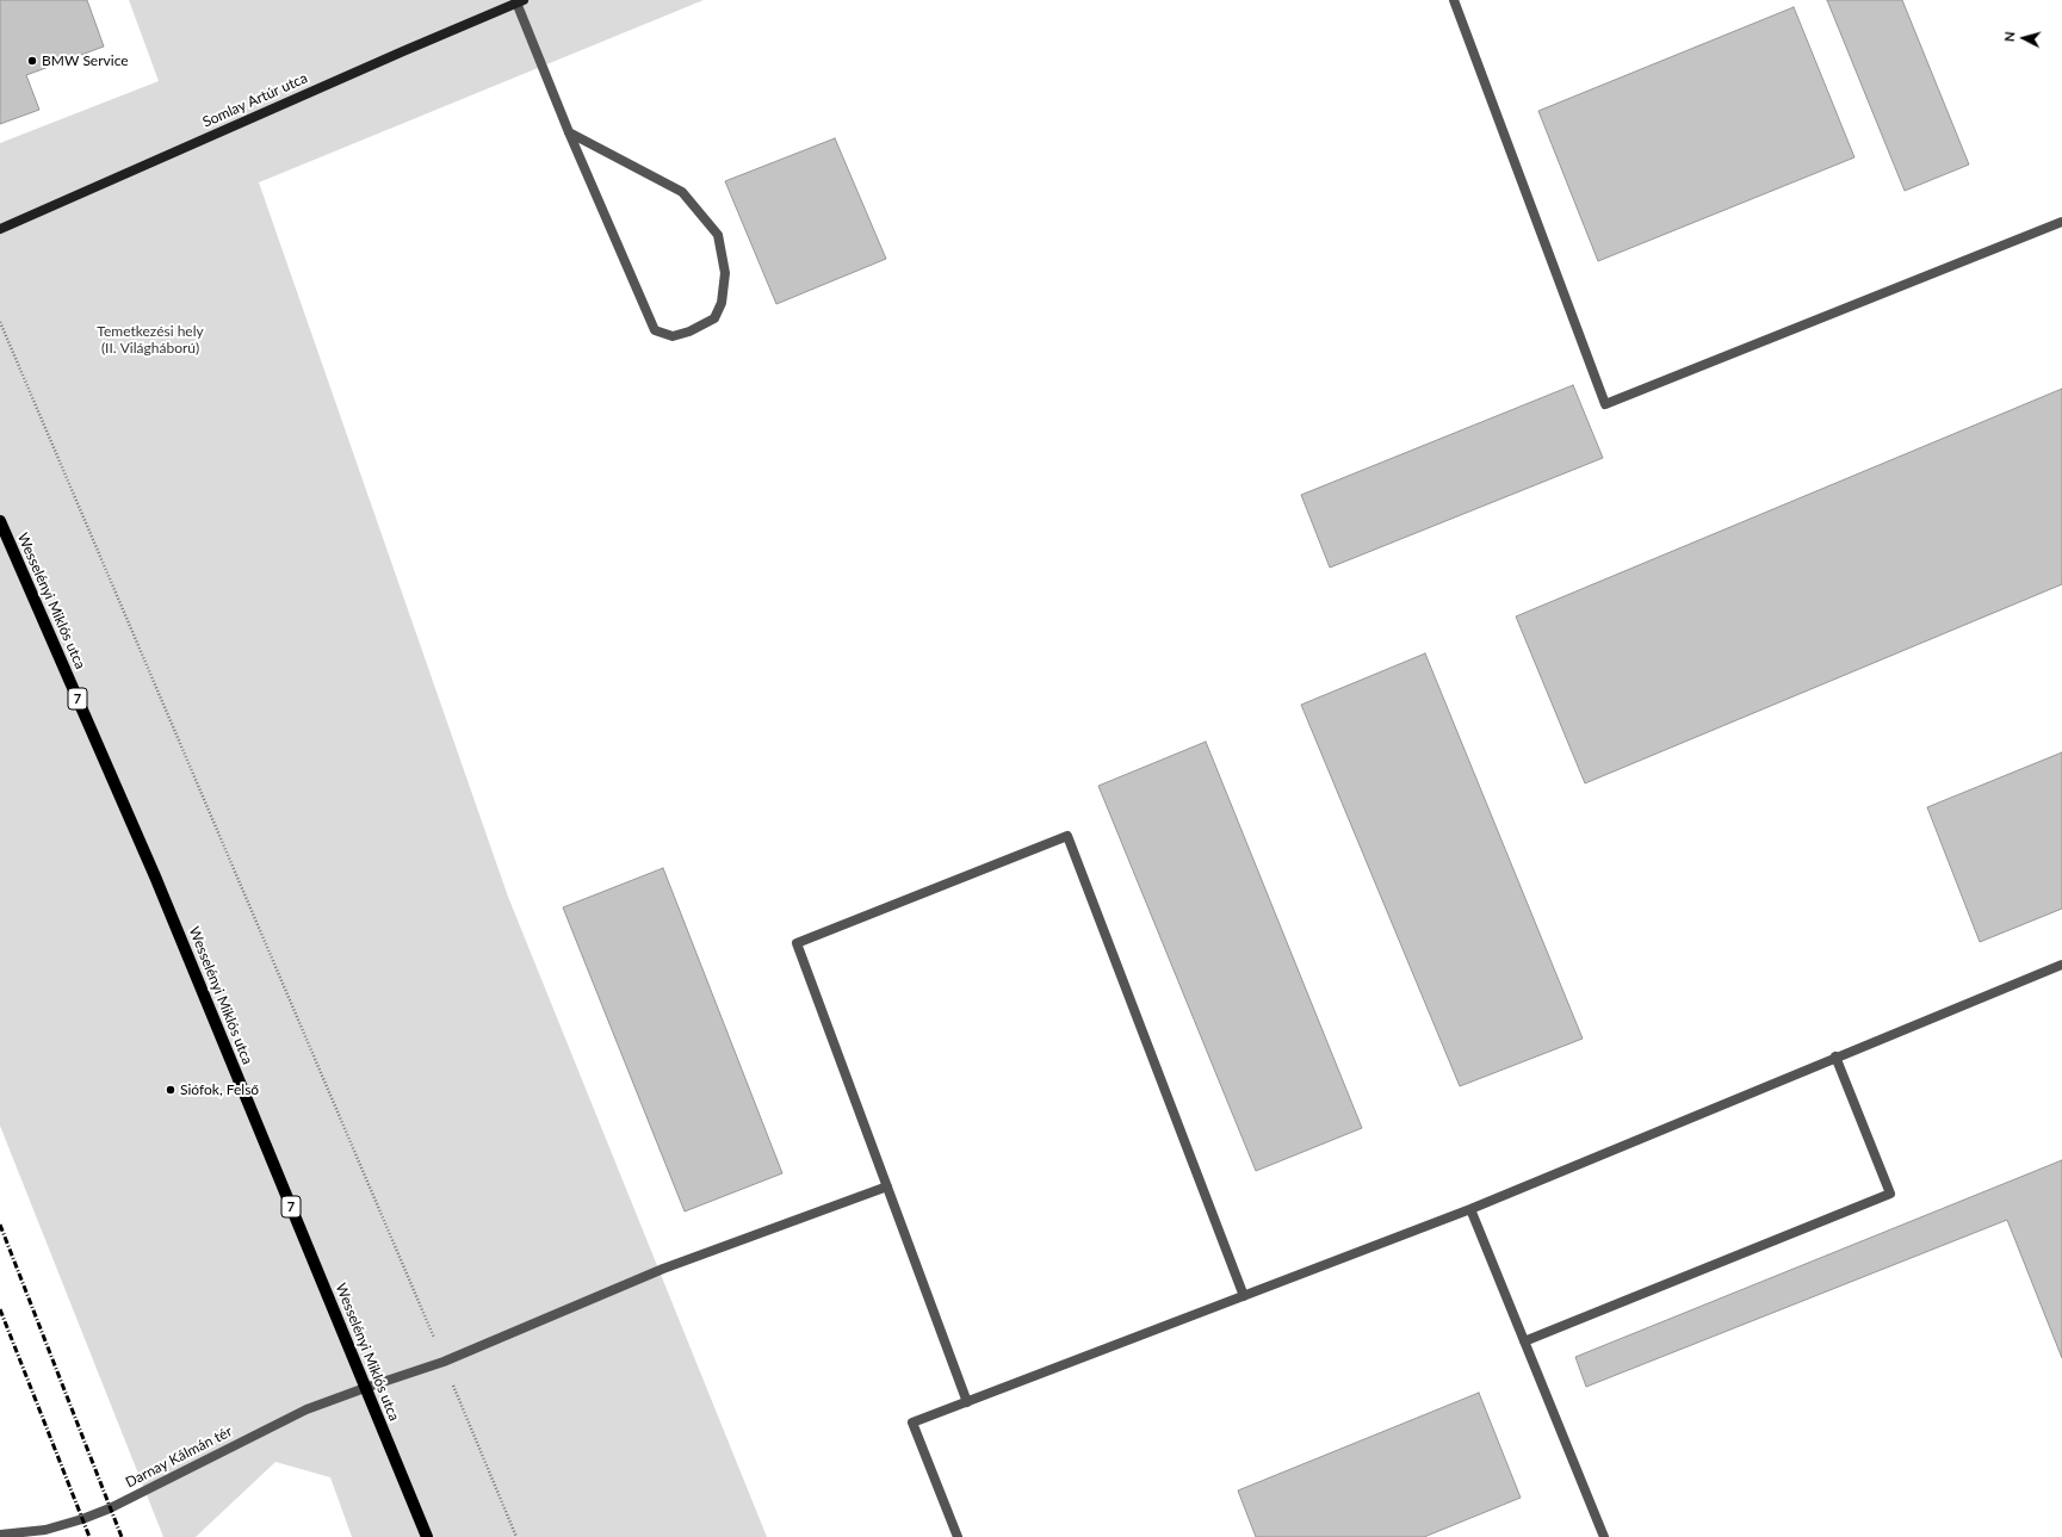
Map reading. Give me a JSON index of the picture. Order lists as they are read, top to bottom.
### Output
{
  "streets": {
    "main road": ["Somlay Artúr utca", "Wesselényi Miklós utca", "7"],
    "street": ["Darnay Kálmán tér"]
  },
  "crossings": [
    ["Wesselényi Miklós utca", "Darnay Kálmán tér"]
  ],
  "parks": ["Temetkezési hely (II. Világháború)"],
  "places": ["BMW Service", "Siófok, Felső"],
  "north": "left"
}
